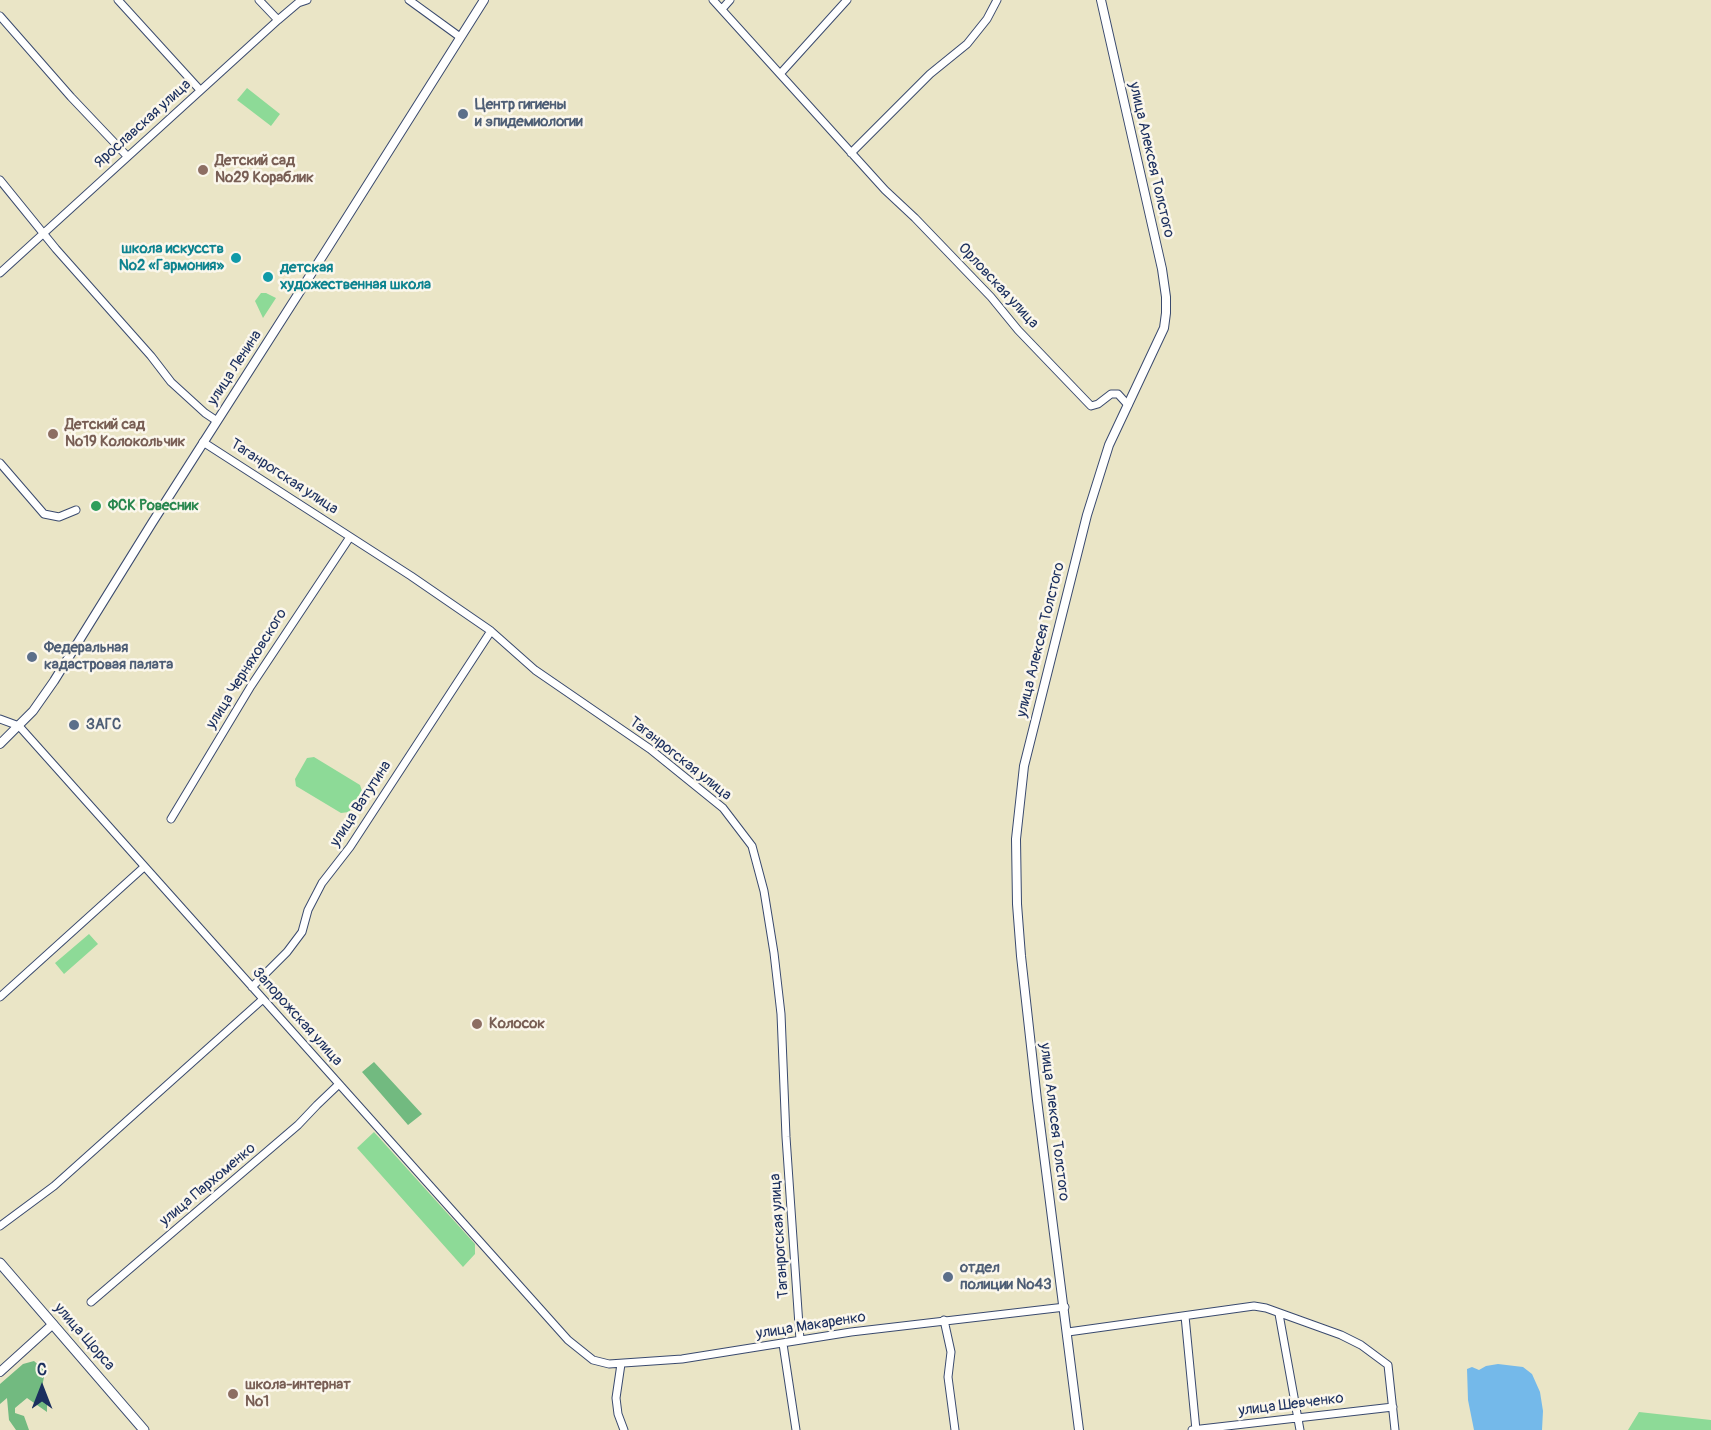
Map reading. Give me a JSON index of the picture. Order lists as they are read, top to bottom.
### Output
{
  "streets": {
    "main road": ["улица Щорса"],
    "street": [
      "Ярославская улица",
      "улица Алексея Толстого",
      "Орловская улица",
      "улица Ленина",
      "Таганрогская улица",
      "улица Черняховского",
      "улица Ватутина",
      "Запорожская улица",
      "улица Пархоменко",
      "улица Макаренко",
      "улица Шевченко"
    ]
  },
  "crossings": [
    ["улица Алексея Толстого", "Орловская улица"],
    ["улица Алексея Толстого", "улица Макаренко"],
    ["улица Ленина", "Таганрогская улица"],
    ["улица Ленина", "Запорожская улица"],
    ["Таганрогская улица", "улица Черняховского"],
    ["Таганрогская улица", "улица Ватутина"],
    ["Таганрогская улица", "улица Макаренко"],
    ["улица Ватутина", "Запорожская улица"],
    ["Запорожская улица", "улица Пархоменко"],
    ["Запорожская улица", "улица Макаренко"]
  ],
  "places": [
    "Центр гигиены и эпидемиологии",
    "Детский сад №29 Кораблик",
    "школа искусств №2 «Гармония»",
    "детская художественная школа",
    "Детский сад №19 Колокольчик",
    "ФСК Ровесник",
    "Федеральная кадастровая палата",
    "ЗАГС",
    "Колосок",
    "отдел полиции №43",
    "школа-интернат №1"
  ],
  "north": "top"
}
